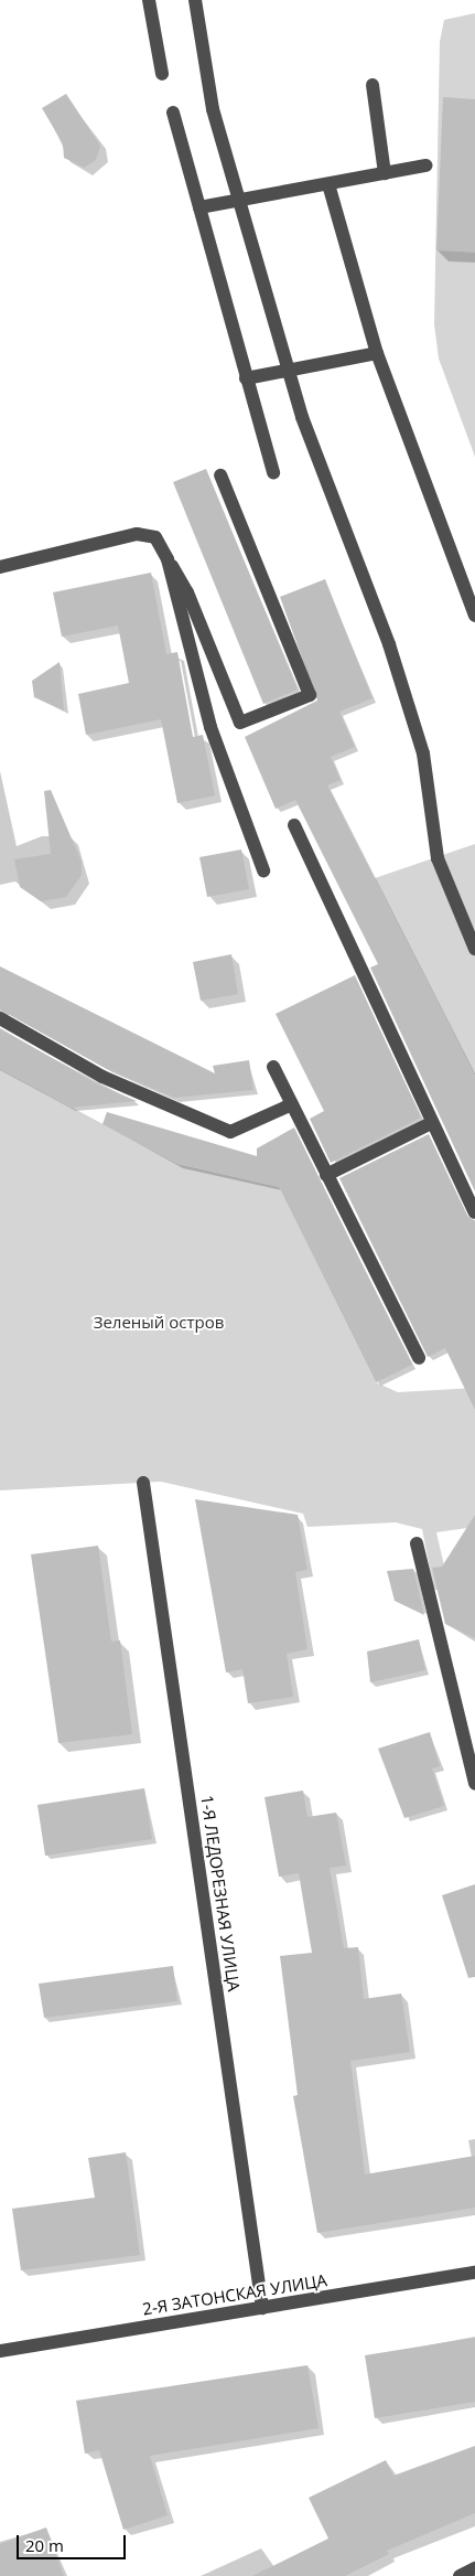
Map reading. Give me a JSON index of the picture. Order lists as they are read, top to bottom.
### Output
{
  "streets": {
    "street": ["1-Я ЛЕДОРЕЗНАЯ УЛИЦА", "2-Я ЗАТОНСКАЯ УЛИЦА"]
  },
  "crossings": [
    ["1-Я ЛЕДОРЕЗНАЯ УЛИЦА", "2-Я ЗАТОНСКАЯ УЛИЦА"]
  ],
  "parks": ["Зеленый остров"],
  "scale_bar": "20 m"
}
